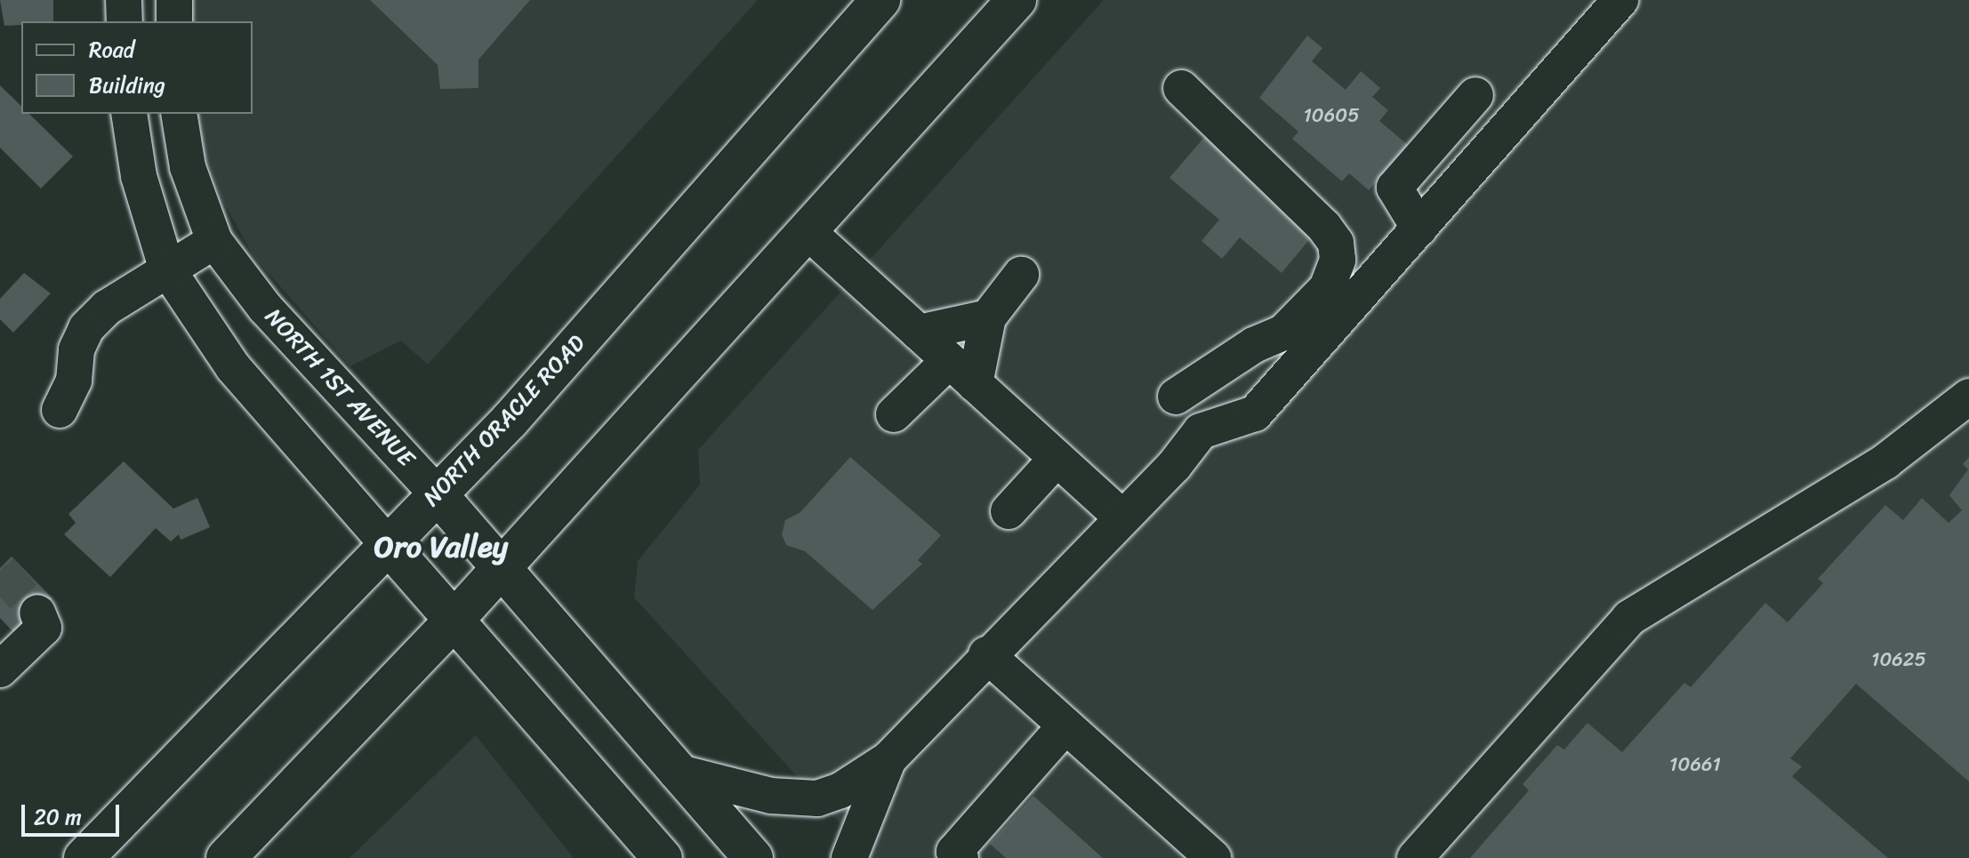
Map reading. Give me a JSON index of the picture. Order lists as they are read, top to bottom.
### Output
{
  "streets": {
    "main road": ["NORTH 1ST AVENUE", "NORTH ORACLE ROAD"]
  },
  "crossings": [
    ["NORTH 1ST AVENUE", "NORTH ORACLE ROAD"]
  ],
  "districts": ["Oro Valley"],
  "house_numbers": ["10605", "10625", "10661"],
  "legend": ["Road", "Building"],
  "scale_bar": "20 m"
}
